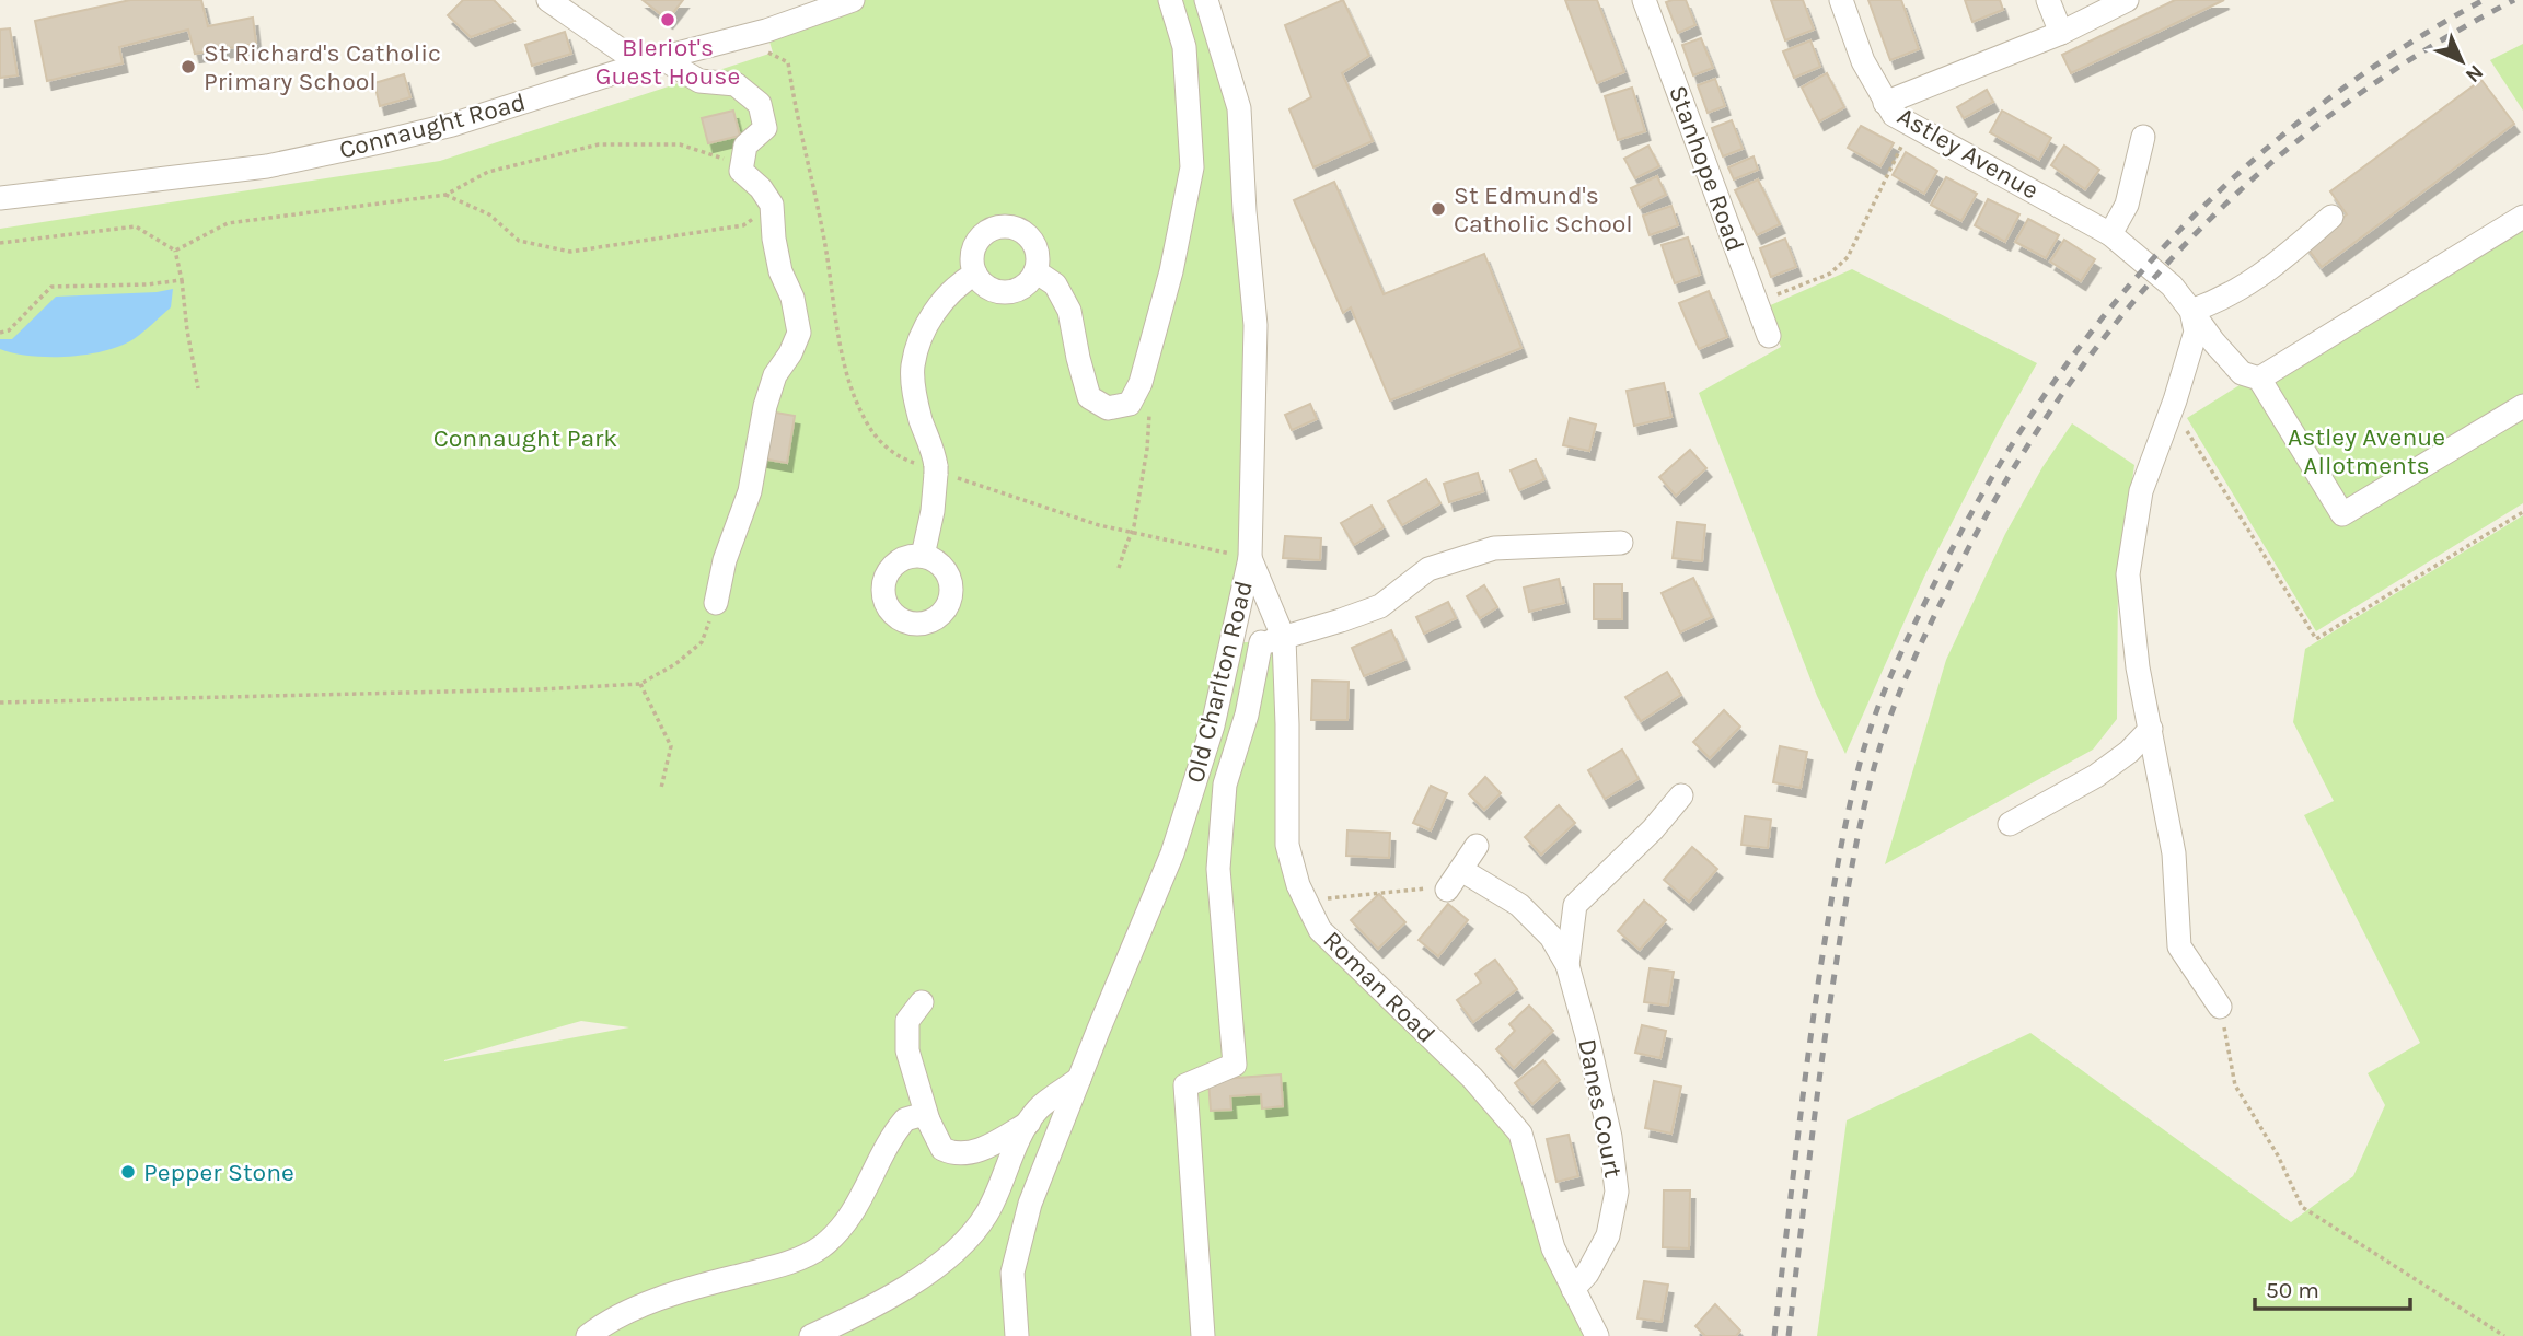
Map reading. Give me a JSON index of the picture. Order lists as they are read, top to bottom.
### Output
{
  "streets": {
    "street": [
      "Connaught Road",
      "Astley Avenue",
      "Stanhope Road",
      "Old Charlton Road",
      "Roman Road",
      "Danes Court"
    ]
  },
  "crossings": [
    ["Old Charlton Road", "Roman Road"],
    ["Roman Road", "Danes Court"]
  ],
  "parks": ["Astley Avenue Allotments", "Connaught Park"],
  "places": [
    "Bleriot's Guest House",
    "St Richard's Catholic Primary School",
    "St Edmund's Catholic School",
    "Pepper Stone"
  ],
  "scale_bar": "50 m",
  "north": "bottom right"
}
